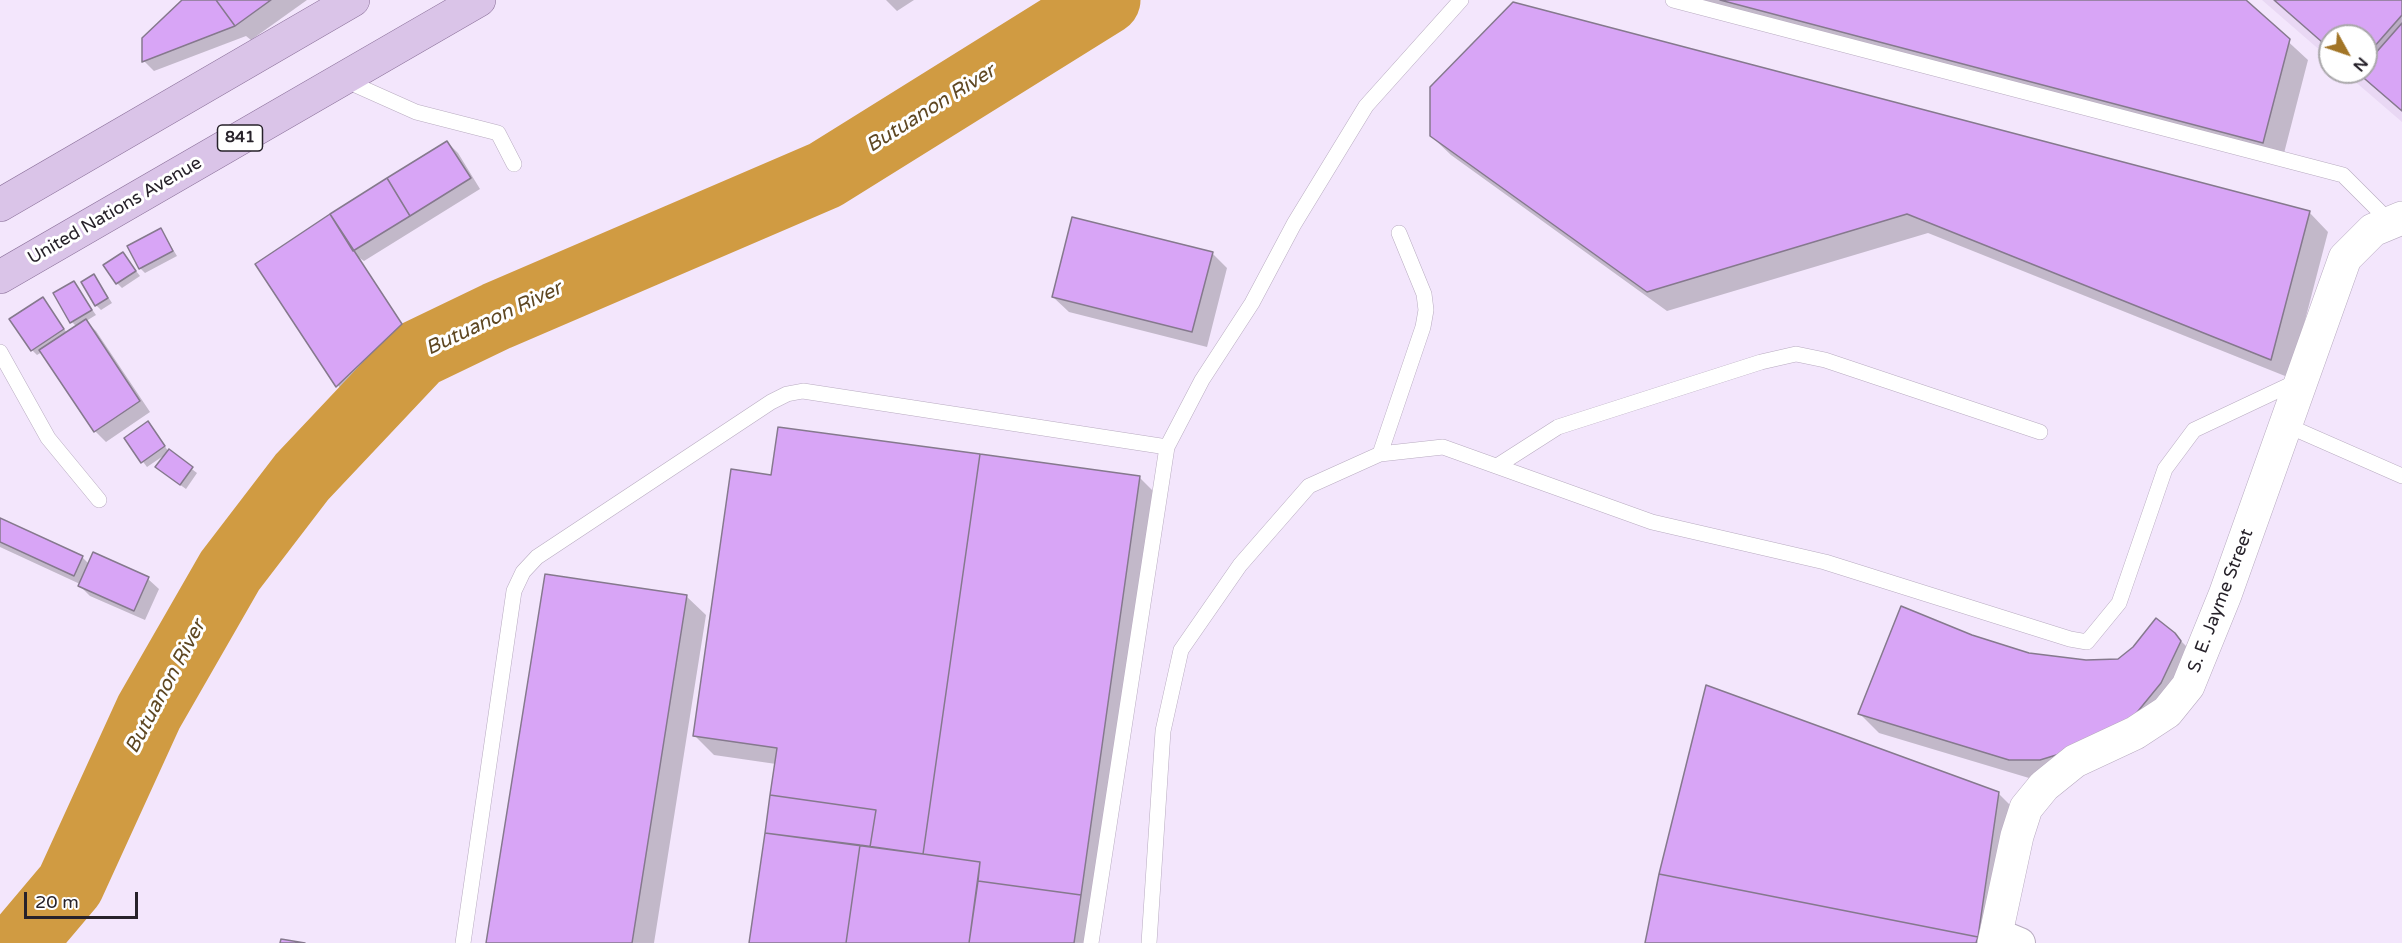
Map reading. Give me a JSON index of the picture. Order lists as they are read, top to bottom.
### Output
{
  "streets": {
    "main road": ["841", "United Nations Avenue"],
    "street": ["S. E. Jayme Street"]
  },
  "water": ["Butuanon River"],
  "scale_bar": "20 m",
  "north": "bottom right"
}
